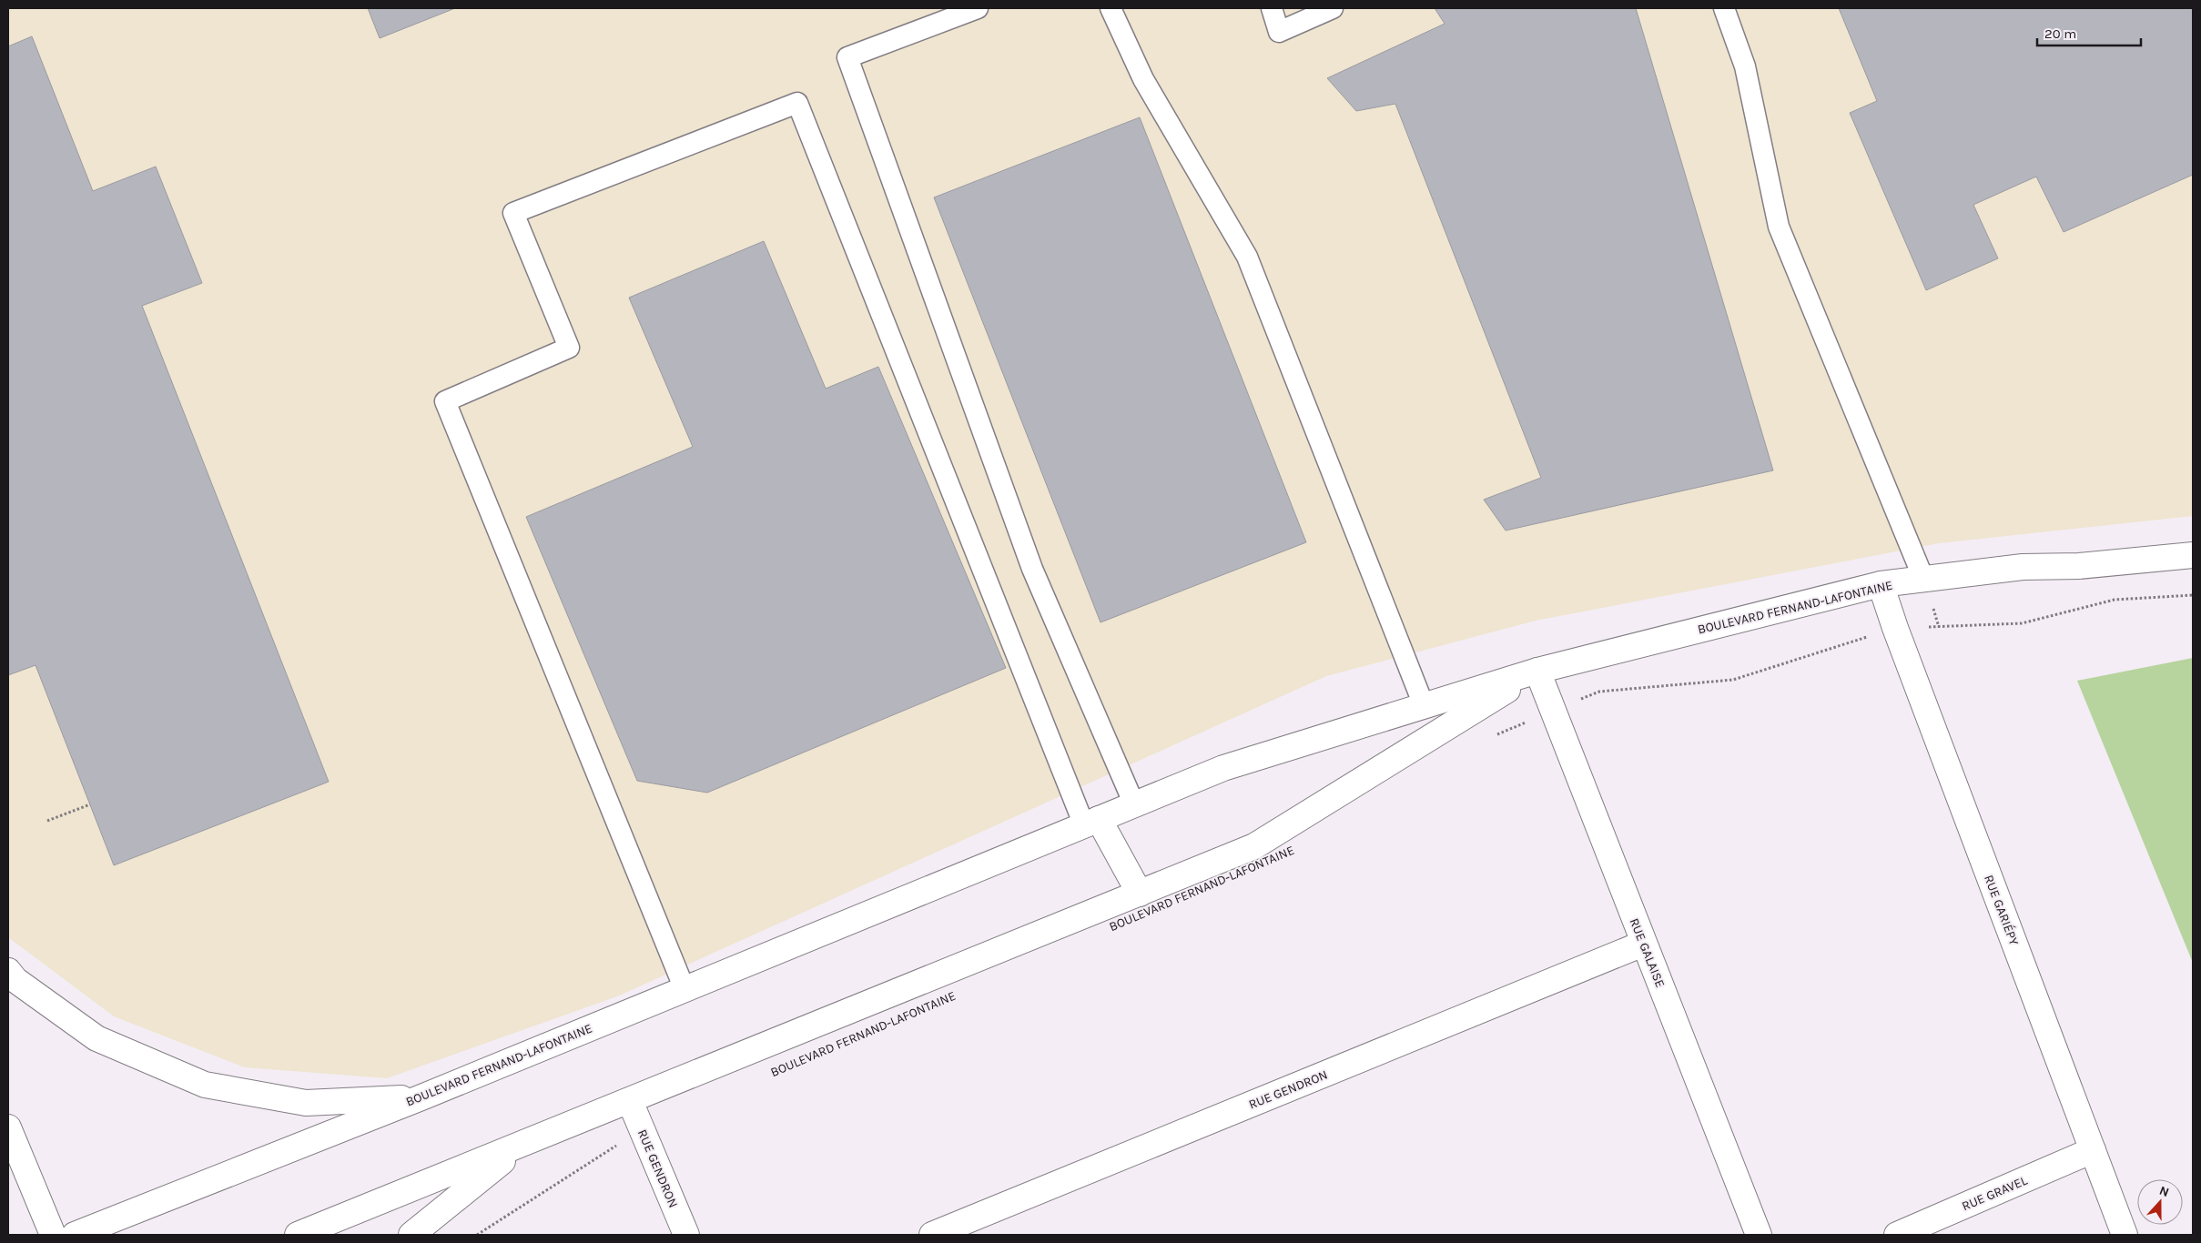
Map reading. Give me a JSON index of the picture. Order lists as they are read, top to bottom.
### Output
{
  "streets": {
    "street": [
      "BOULEVARD FERNAND-LAFONTAINE",
      "RUE GARIÉPY",
      "RUE GALAISE",
      "RUE GENDRON",
      "RUE GRAVEL"
    ]
  },
  "crossings": [
    ["BOULEVARD FERNAND-LAFONTAINE", "RUE GARIÉPY"],
    ["BOULEVARD FERNAND-LAFONTAINE", "RUE GALAISE"],
    ["BOULEVARD FERNAND-LAFONTAINE", "RUE GENDRON"],
    ["RUE GARIÉPY", "RUE GRAVEL"],
    ["RUE GALAISE", "RUE GENDRON"]
  ],
  "scale_bar": "20 m",
  "north": "top"
}
